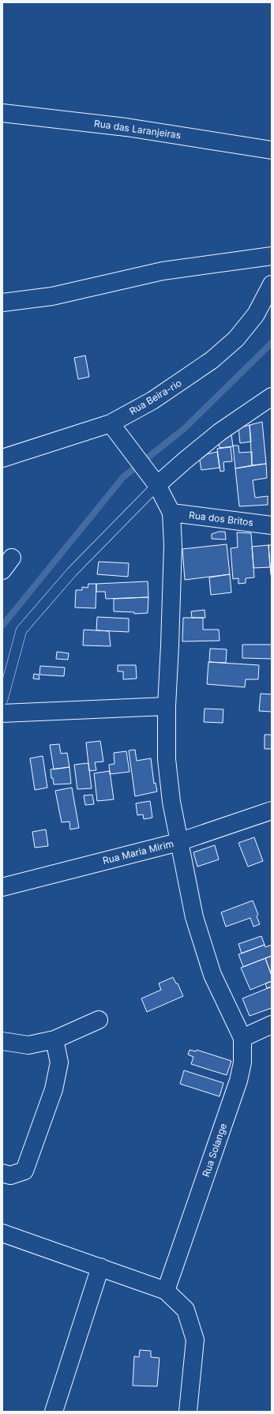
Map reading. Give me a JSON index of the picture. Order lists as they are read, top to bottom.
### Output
{
  "streets": {
    "street": [
      "Rua das Laranjeiras",
      "Rua Beira-rio",
      "Rua dos Britos",
      "Rua Maria Mirim",
      "Rua Solange"
    ]
  }
}
